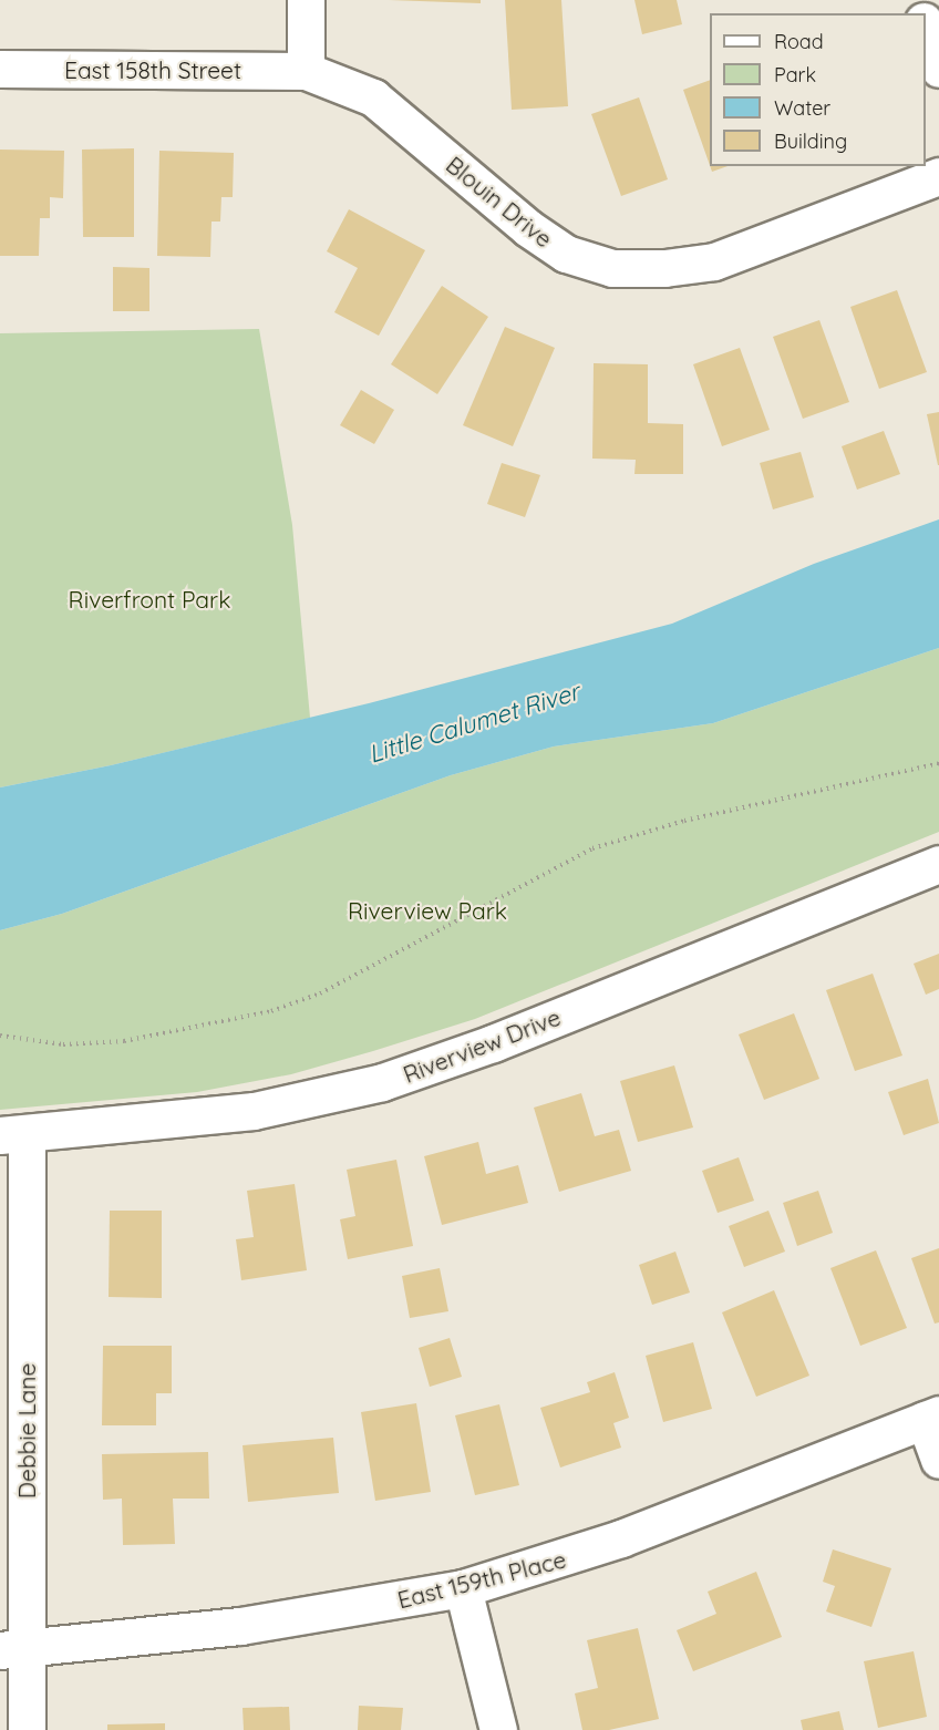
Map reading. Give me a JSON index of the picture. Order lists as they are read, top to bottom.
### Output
{
  "streets": {
    "street": [
      "East 158th Street",
      "Blouin Drive",
      "Riverview Drive",
      "Debbie Lane",
      "East 159th Place"
    ]
  },
  "crossings": [
    ["East 158th Street", "Blouin Drive"],
    ["Riverview Drive", "Debbie Lane"],
    ["Debbie Lane", "East 159th Place"]
  ],
  "water": ["Little Calumet River"],
  "parks": ["Riverfront Park", "Riverview Park"],
  "legend": [
    "Road",
    "Park",
    "Water",
    "Building"
  ]
}
